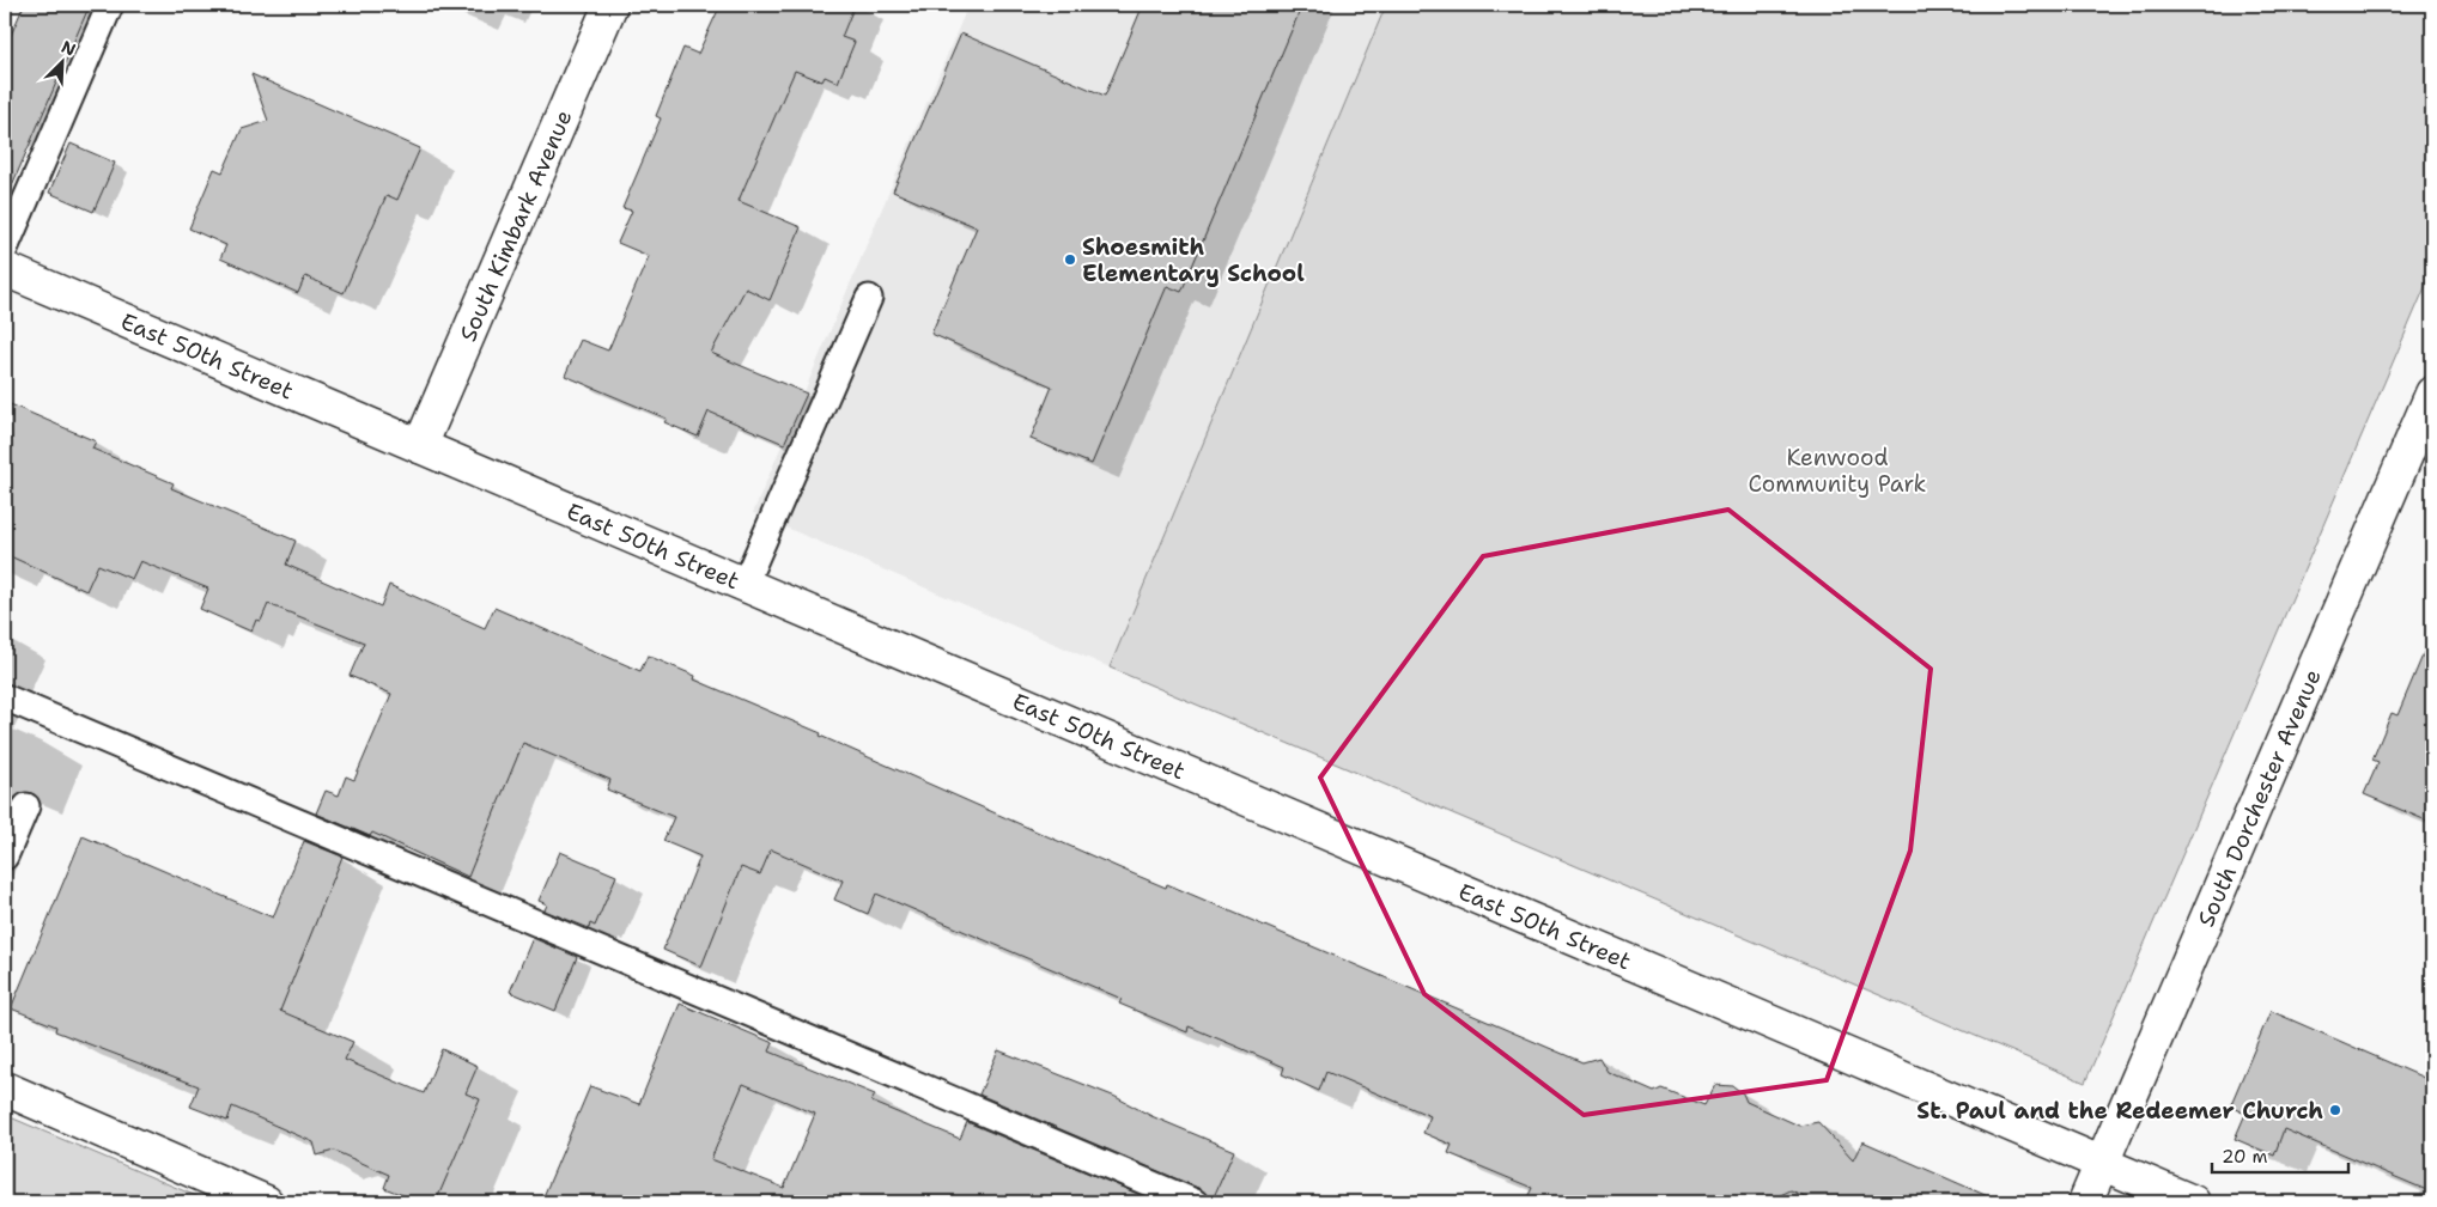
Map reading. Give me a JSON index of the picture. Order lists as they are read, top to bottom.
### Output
{
  "streets": {
    "street": ["South Kimbark Avenue", "East 50th Street", "South Dorchester Avenue"]
  },
  "crossings": [
    ["South Kimbark Avenue", "East 50th Street"],
    ["East 50th Street", "South Dorchester Avenue"]
  ],
  "parks": ["Kenwood Community Park"],
  "places": ["Shoesmith Elementary School", "St. Paul and the Redeemer Church"],
  "scale_bar": "20 m",
  "north": "top right"
}
